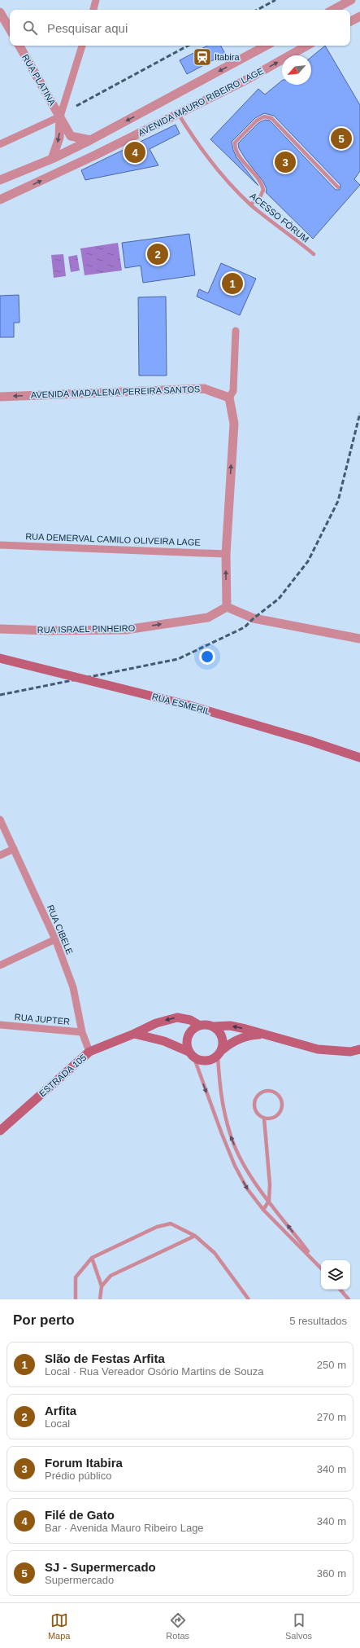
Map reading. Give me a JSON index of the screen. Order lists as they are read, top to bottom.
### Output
{
  "streets": {
    "main road": ["RUA ESMERIL", "ESTRADA 105"],
    "street": [
      "RUA PLATINA",
      "AVENIDA MAURO RIBEIRO LAGE",
      "AVENIDA MADALENA PEREIRA SANTOS",
      "RUA DEMERVAL CAMILO OLIVEIRA LAGE",
      "RUA ISRAEL PINHEIRO",
      "RUA CIBELE",
      "RUA JUPTER"
    ],
    "lane": ["ACESSO FÓRUM"]
  },
  "crossings": [
    ["RUA PLATINA", "AVENIDA MAURO RIBEIRO LAGE"],
    ["AVENIDA MAURO RIBEIRO LAGE", "ACESSO FÓRUM"],
    ["RUA CIBELE", "RUA JUPTER"],
    ["RUA CIBELE", "ESTRADA 105"]
  ],
  "one_way": ["AVENIDA MADALENA PEREIRA SANTOS", "RUA ISRAEL PINHEIRO"],
  "places": {
    "station": ["Itabira"]
  },
  "north": "bottom left",
  "page": {
    "search": "Pesquisar aqui",
    "pins": [
      "5",
      "4",
      "3",
      "2",
      "1"
    ],
    "heading": ["Por perto", "5 resultados"],
    "list": [
      {
        "mark": "1",
        "name": "Slão de Festas Arfita",
        "note": "Local · Rua Vereador Osório Martins de Souza",
        "value": "250 m"
      },
      {
        "mark": "2",
        "name": "Arfita",
        "note": "Local",
        "value": "270 m"
      },
      {
        "mark": "3",
        "name": "Forum Itabira",
        "note": "Prédio público",
        "value": "340 m"
      },
      {
        "mark": "4",
        "name": "Filé de Gato",
        "note": "Bar · Avenida Mauro Ribeiro Lage",
        "value": "340 m"
      },
      {
        "mark": "5",
        "name": "SJ - Supermercado",
        "note": "Supermercado",
        "value": "360 m"
      }
    ],
    "nav": ["Mapa", "Rotas", "Salvos"]
  }
}
